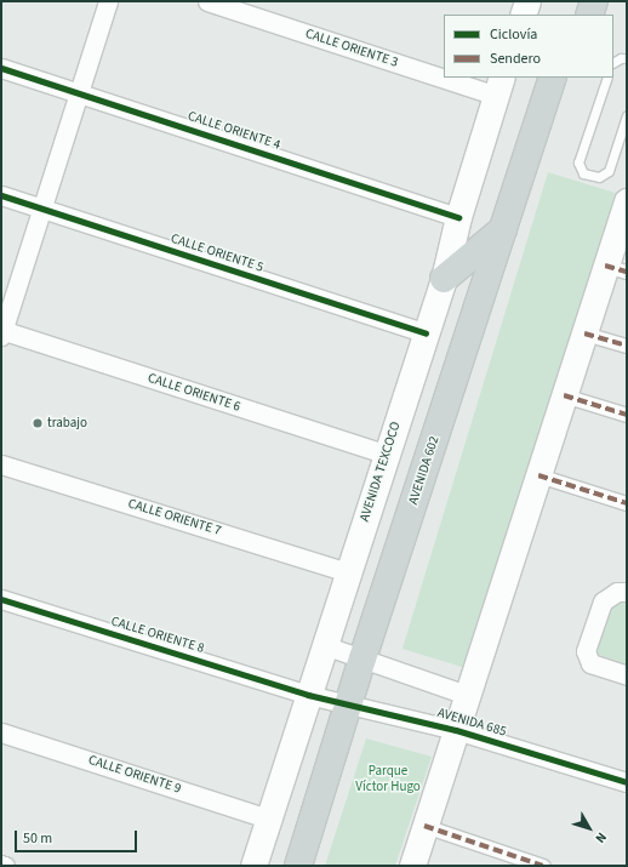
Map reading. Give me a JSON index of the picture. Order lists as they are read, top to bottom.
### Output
{
  "streets": {
    "main road": ["AVENIDA 602", "AVENIDA TEXCOCO"],
    "street": [
      "CALLE ORIENTE 3",
      "CALLE ORIENTE 4",
      "CALLE ORIENTE 5",
      "CALLE ORIENTE 6",
      "CALLE ORIENTE 7",
      "CALLE ORIENTE 8",
      "AVENIDA 685",
      "CALLE ORIENTE 9"
    ]
  },
  "crossings": [
    ["CALLE ORIENTE 3", "AVENIDA TEXCOCO"],
    ["CALLE ORIENTE 4", "AVENIDA TEXCOCO"],
    ["CALLE ORIENTE 5", "AVENIDA TEXCOCO"],
    ["CALLE ORIENTE 6", "AVENIDA TEXCOCO"],
    ["AVENIDA 602", "AVENIDA 685"],
    ["AVENIDA TEXCOCO", "CALLE ORIENTE 7"],
    ["AVENIDA TEXCOCO", "CALLE ORIENTE 8"],
    ["AVENIDA TEXCOCO", "AVENIDA 685"],
    ["AVENIDA TEXCOCO", "CALLE ORIENTE 9"],
    ["CALLE ORIENTE 8", "AVENIDA 685"]
  ],
  "parks": ["Parque Víctor Hugo"],
  "places": ["trabajo"],
  "legend": ["Ciclovía", "Sendero"],
  "scale_bar": "50 m",
  "north": "bottom right"
}
